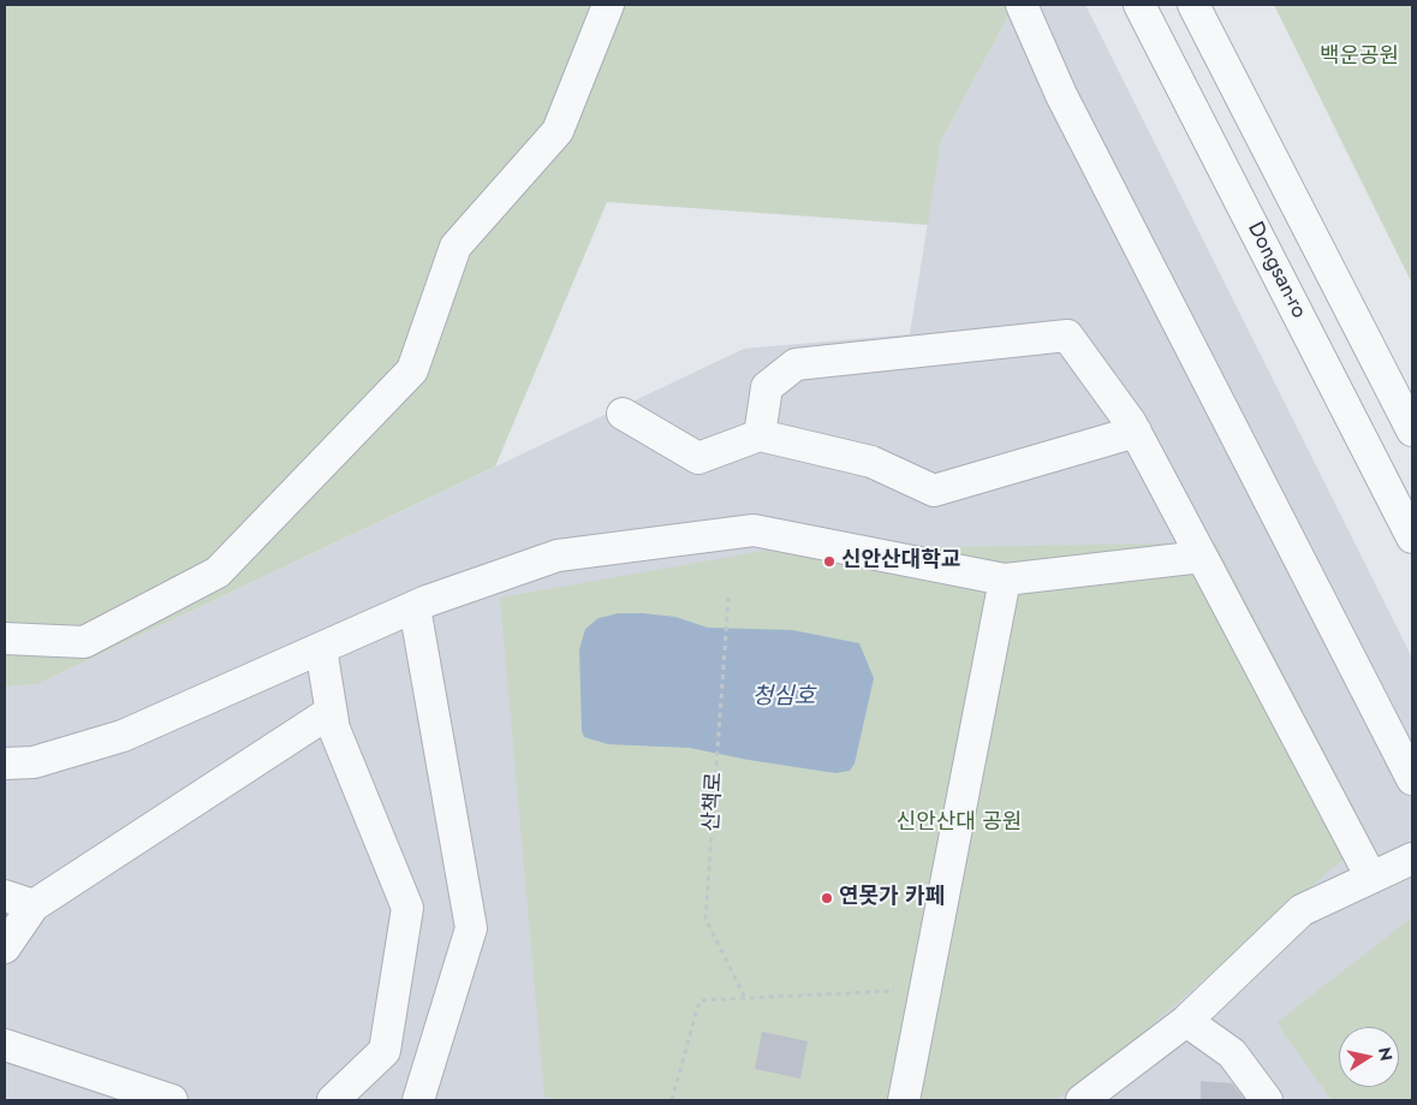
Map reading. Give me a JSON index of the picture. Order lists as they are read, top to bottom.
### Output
{
  "streets": {
    "street": ["Dongsan-ro"],
    "path": ["산책로"]
  },
  "water": ["청심호"],
  "parks": ["백운공원", "신안산대 공원"],
  "places": ["신안산대학교", "연못가 카페"],
  "north": "right"
}
